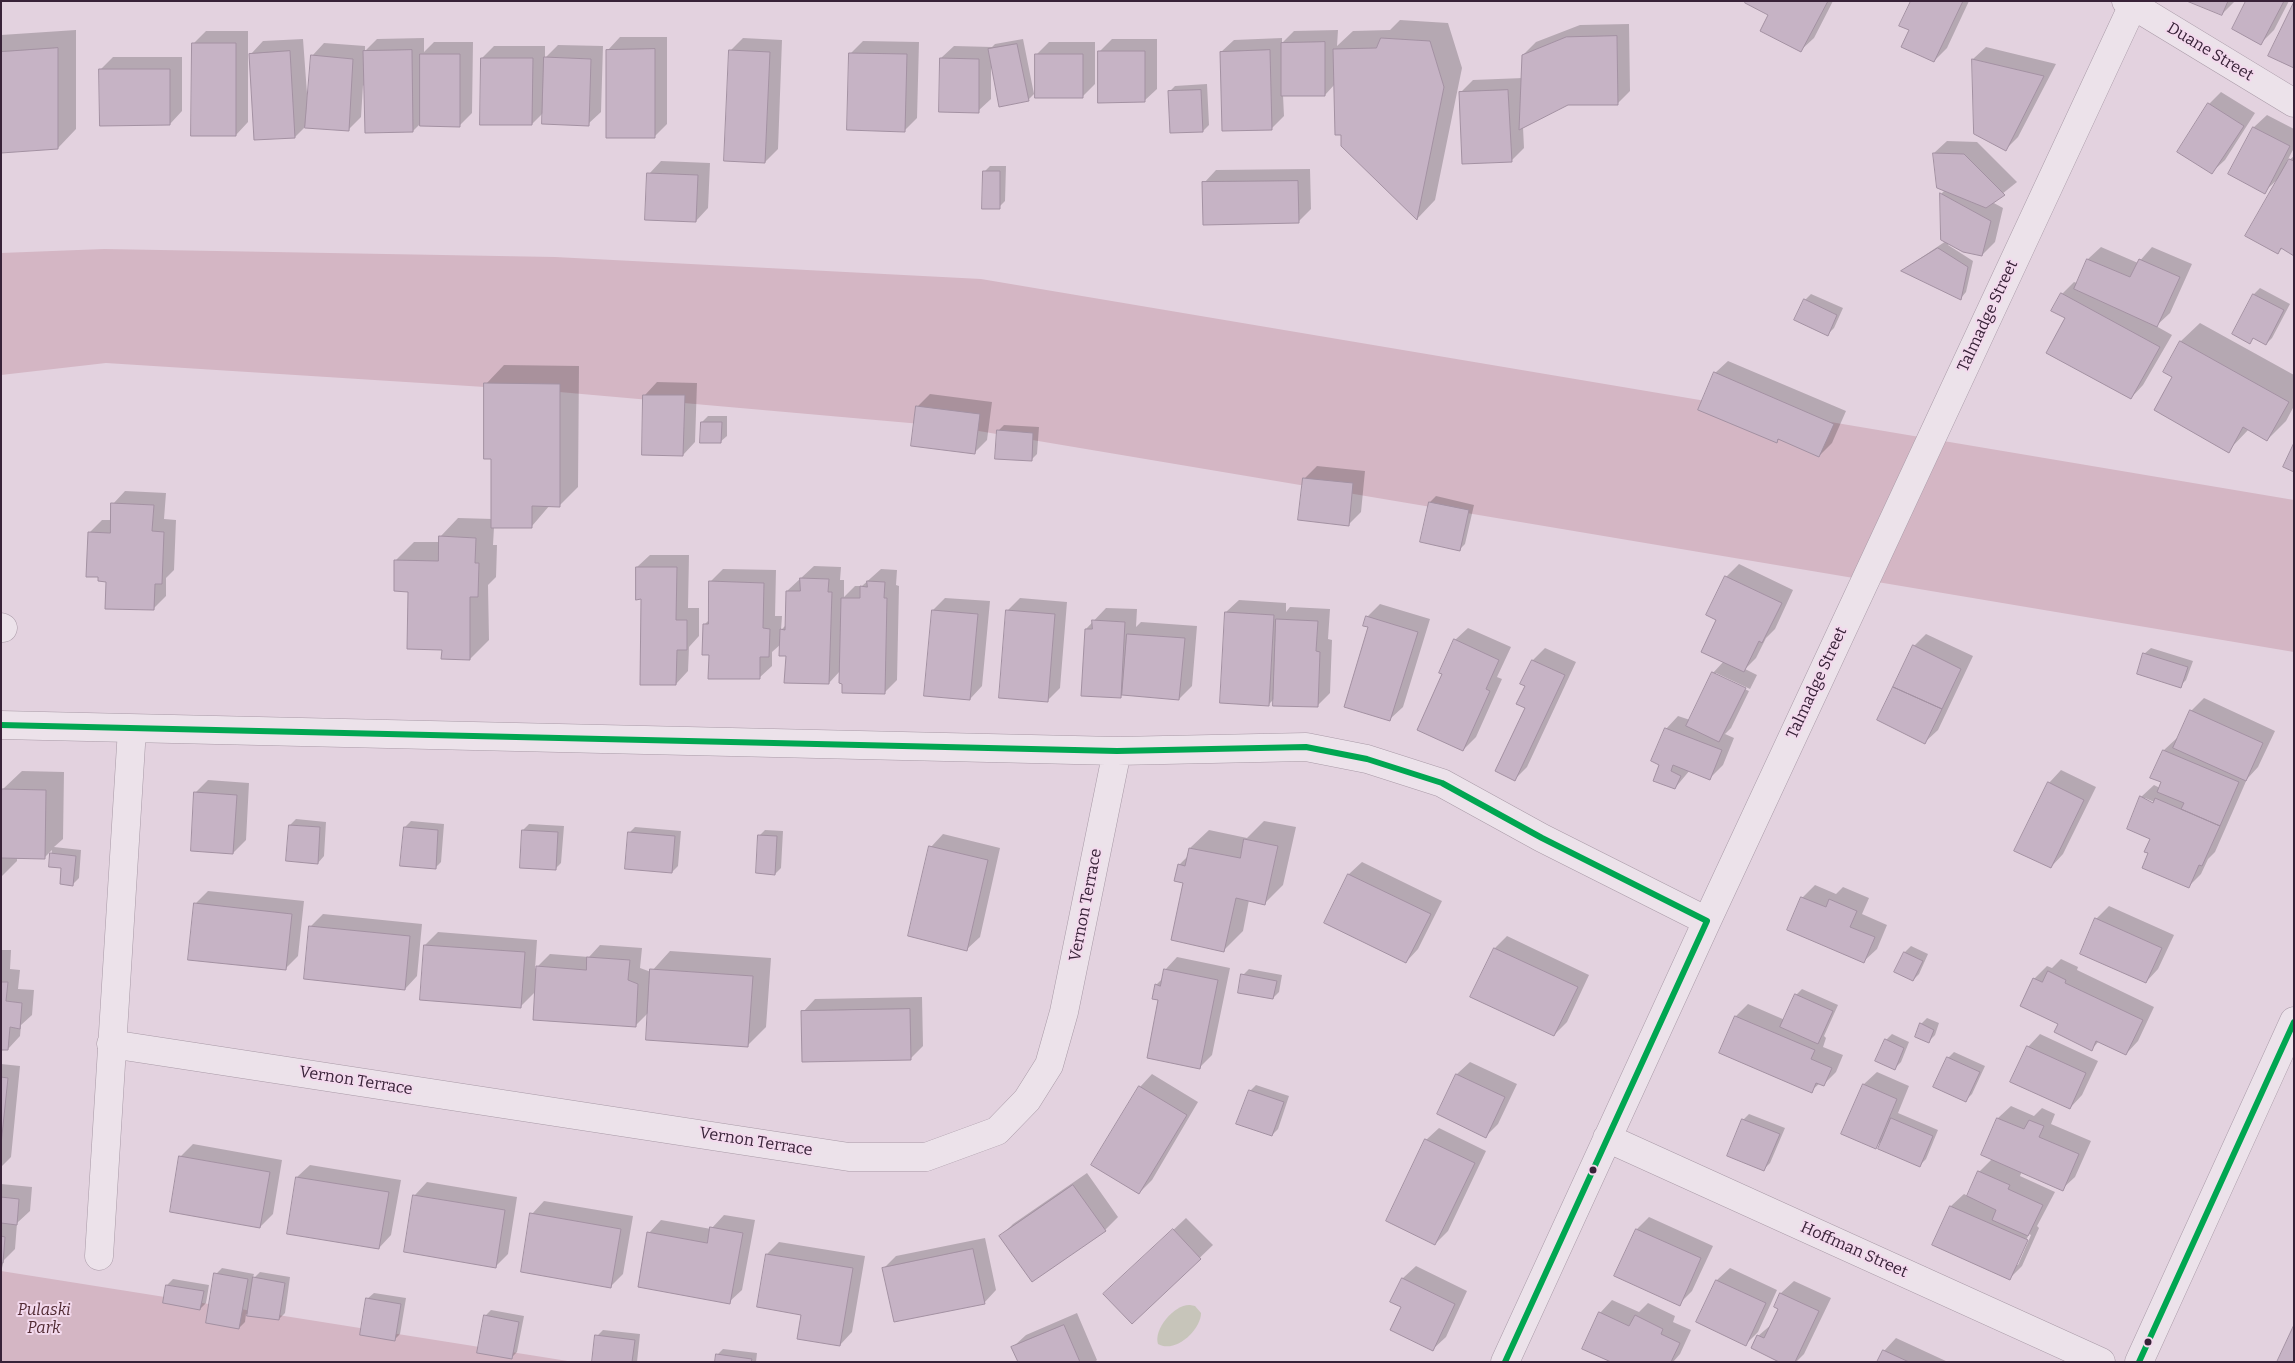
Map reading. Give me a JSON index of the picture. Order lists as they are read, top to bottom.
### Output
{
  "streets": {
    "street": [
      "Duane Street",
      "Talmadge Street",
      "Vernon Terrace",
      "Hoffman Street"
    ]
  },
  "crossings": [
    ["Duane Street", "Talmadge Street"],
    ["Talmadge Street", "Hoffman Street"]
  ],
  "parks": ["Pulaski Park"]
}
